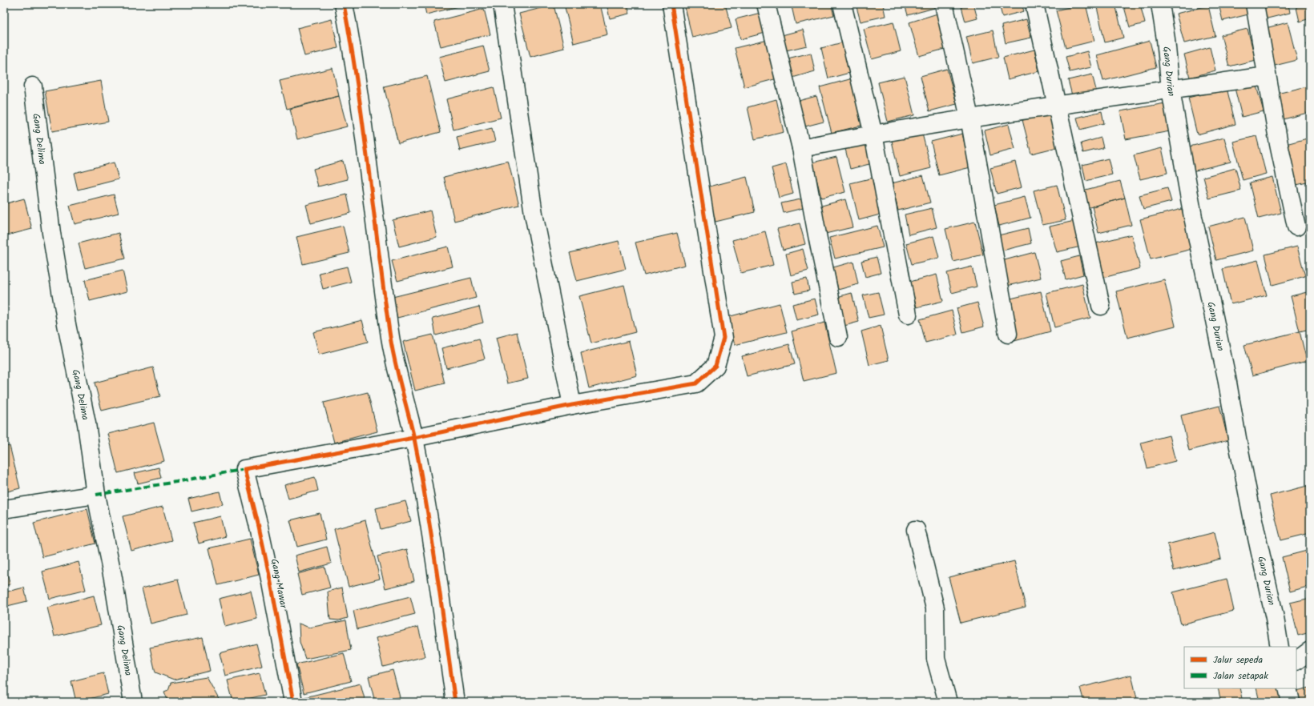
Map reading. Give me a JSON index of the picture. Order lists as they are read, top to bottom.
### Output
{
  "streets": {
    "street": ["Gang Durian", "Gang Delima", "Gang Mawar"]
  },
  "legend": ["Jalur sepeda", "Jalan setapak"]
}
